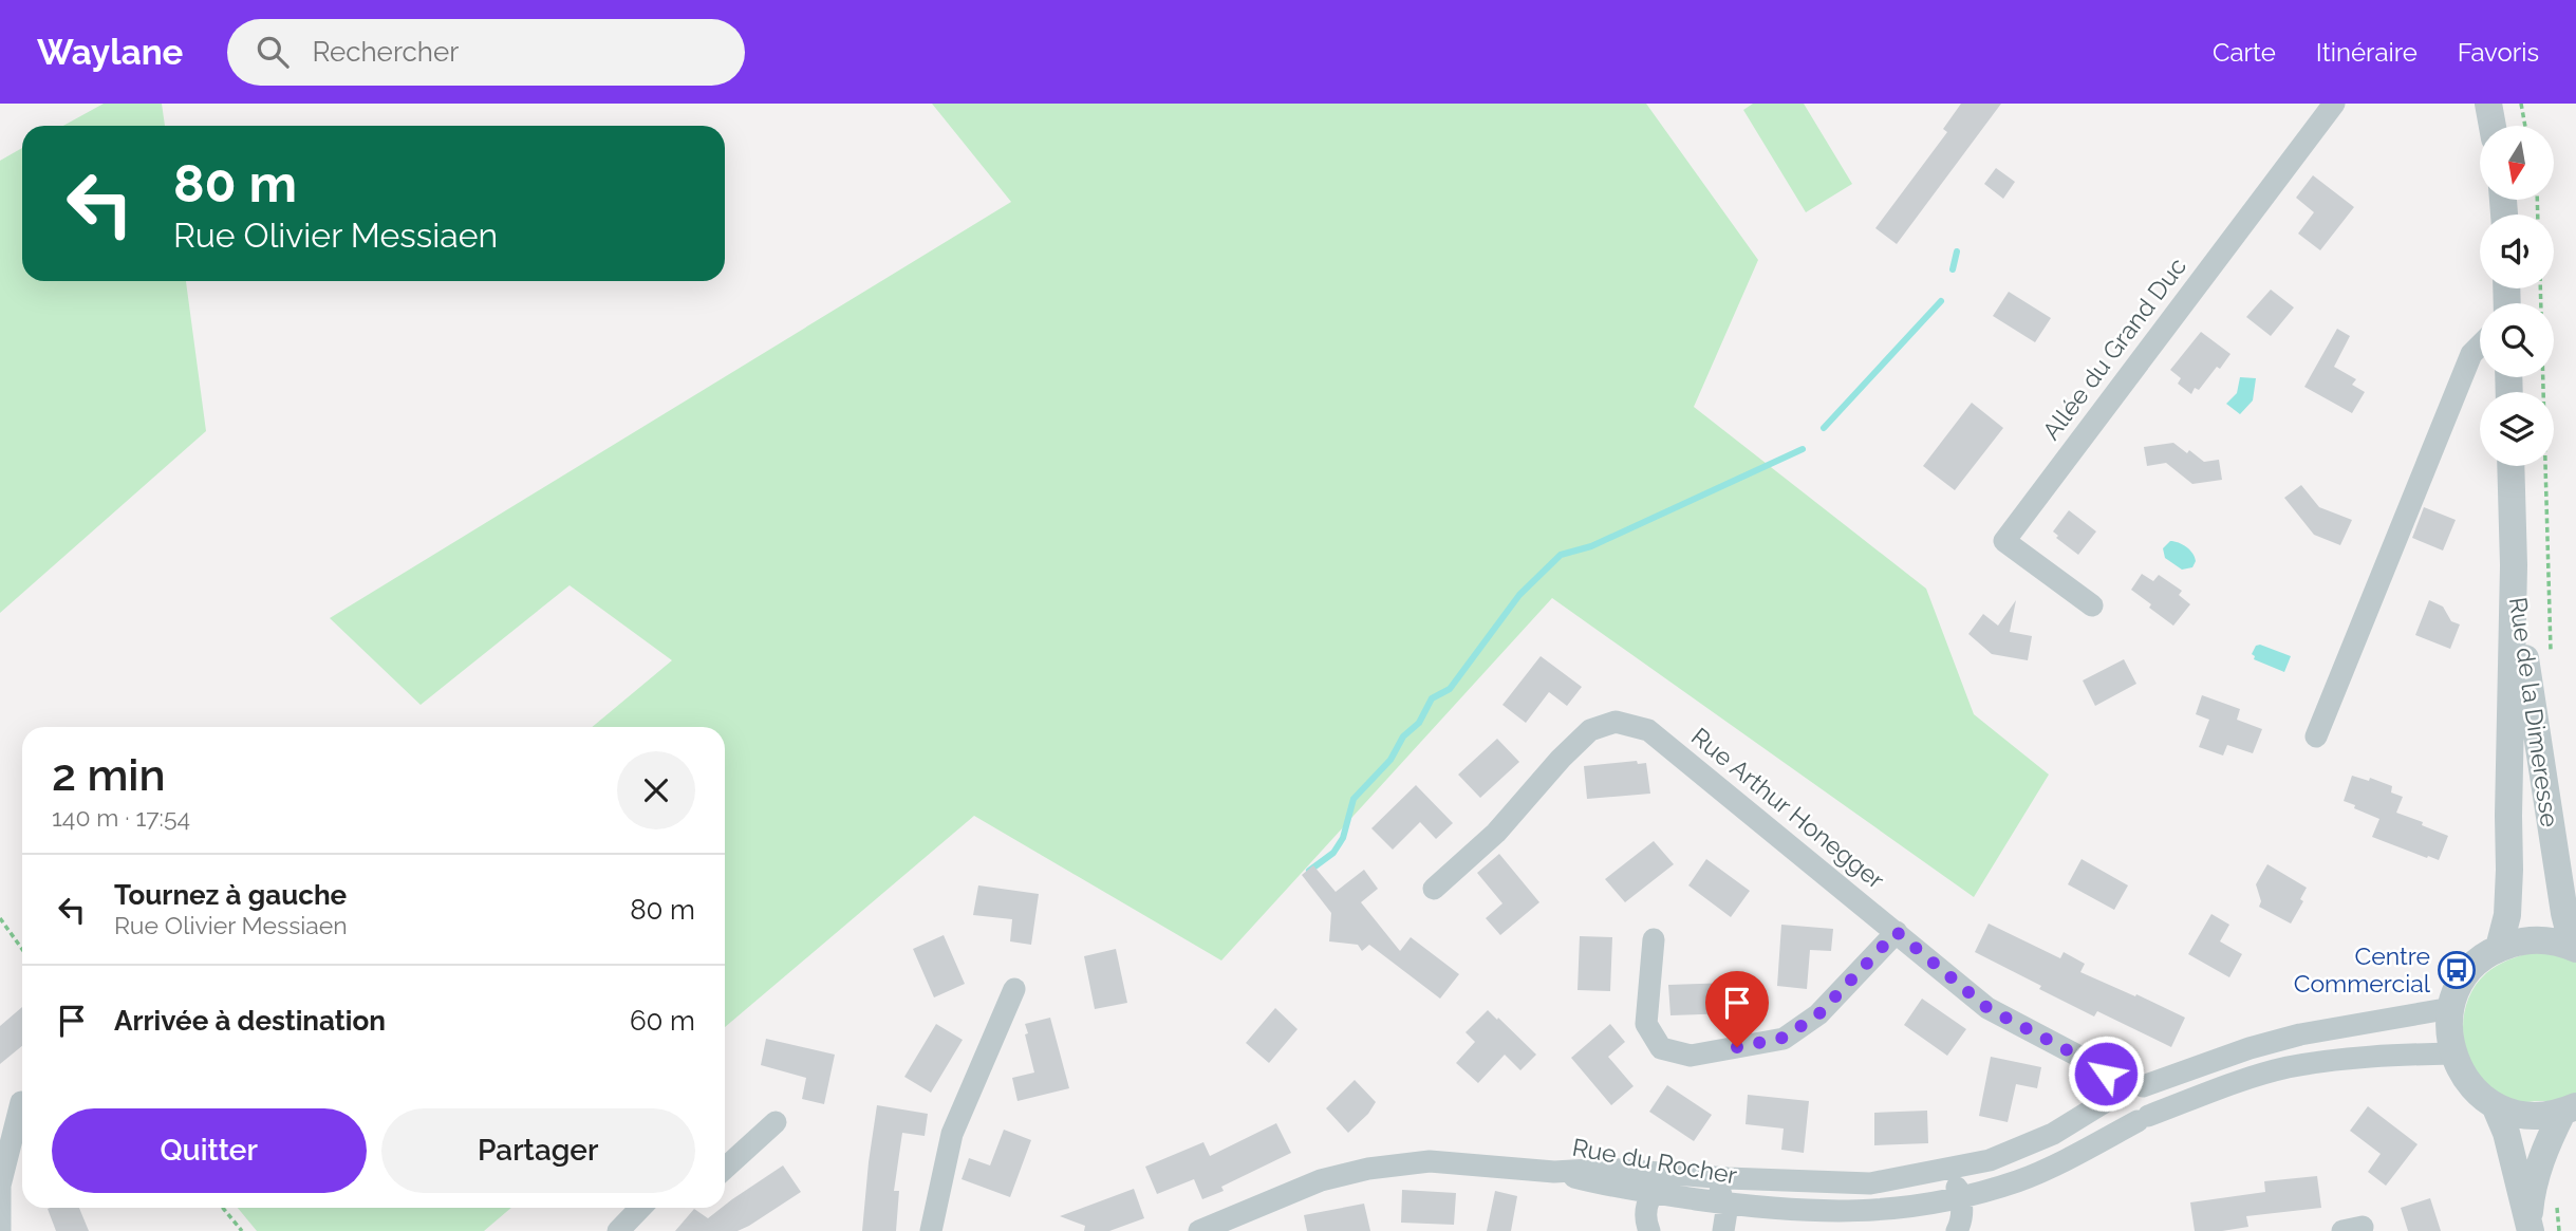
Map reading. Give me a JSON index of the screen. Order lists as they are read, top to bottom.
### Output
{
  "streets": {
    "street": [
      "Allée du Grand Duc",
      "Rue de la Dimeresse",
      "Rue Arthur Honegger",
      "Rue du Rocher"
    ]
  },
  "crossings": [
    ["Rue de la Dimeresse", "Rue du Rocher"],
    ["Rue Arthur Honegger", "Rue du Rocher"]
  ],
  "places": {
    "bus stop": ["Centre Commercial"]
  },
  "north": "bottom",
  "page": {
    "header": "Waylane",
    "search": "Rechercher",
    "nav": ["Carte", "Itinéraire", "Favoris"],
    "turn": ["80 m", "Rue Olivier Messiaen"],
    "heading": ["2 min", "140 m · 17:54"],
    "list": [
      {
        "name": "Tournez à gauche",
        "note": "Rue Olivier Messiaen",
        "value": "80 m"
      },
      {
        "name": "Arrivée à destination",
        "value": "60 m"
      }
    ],
    "buttons": ["Quitter", "Partager"]
  }
}
